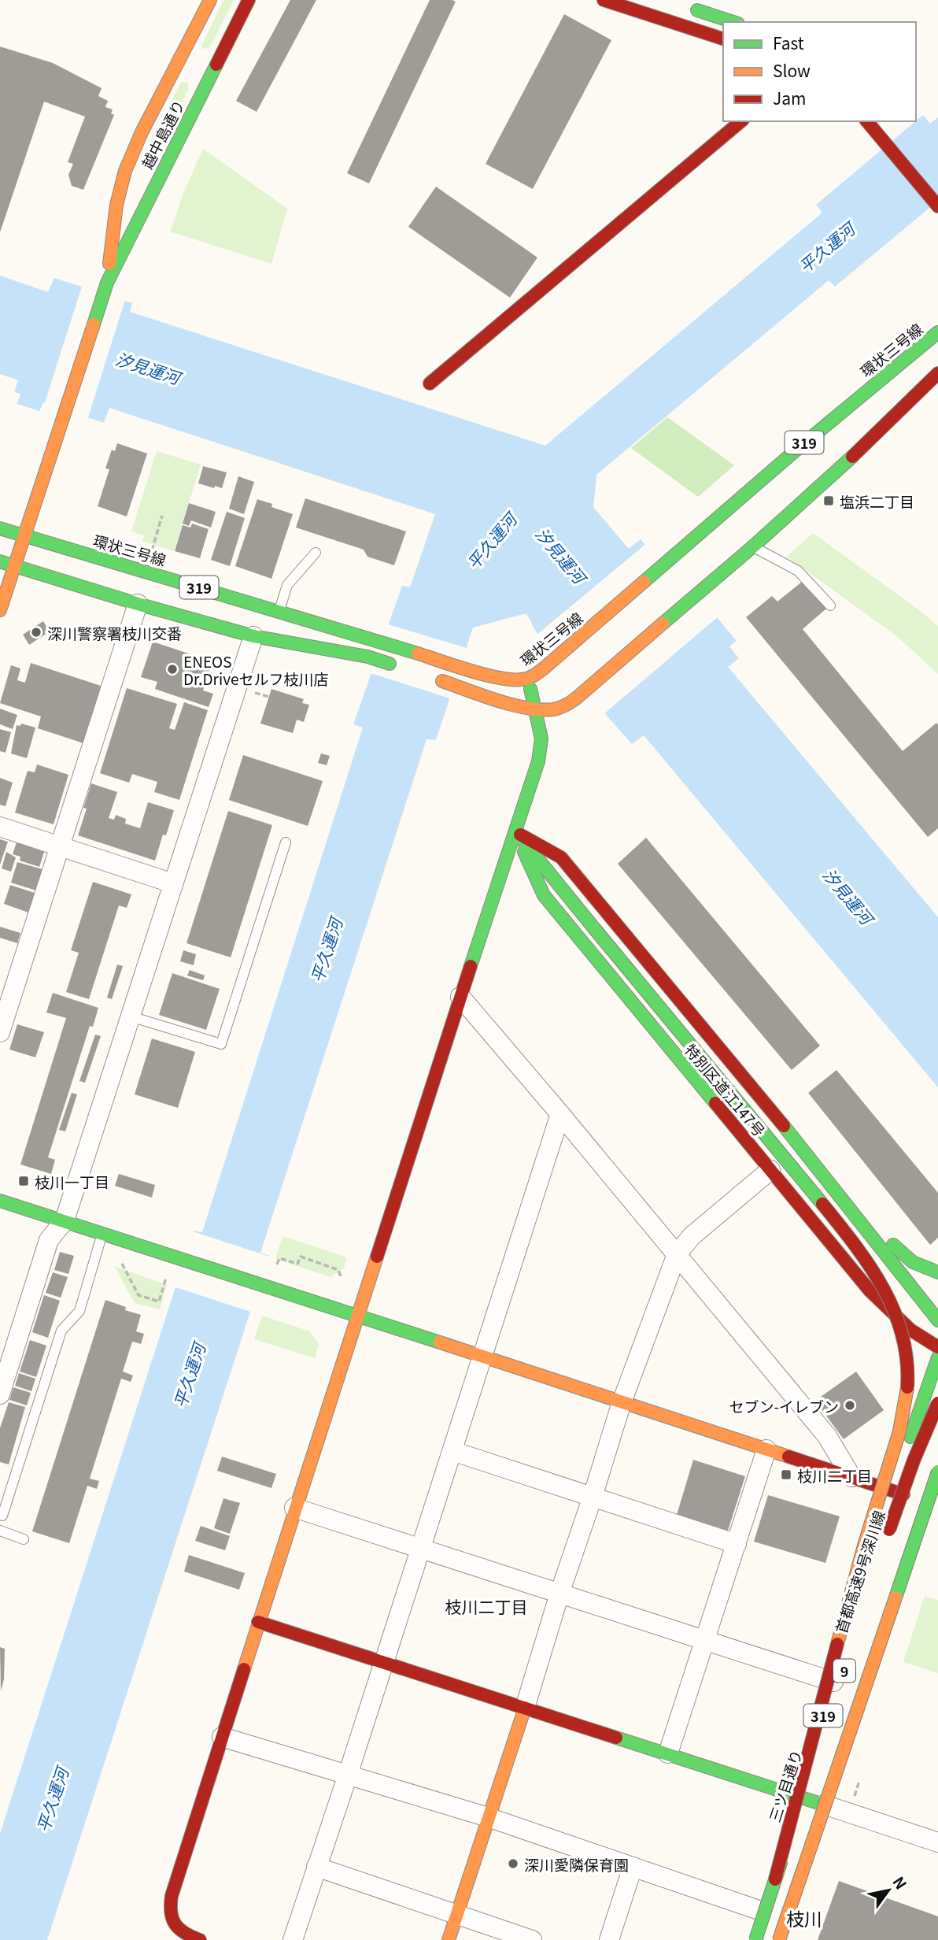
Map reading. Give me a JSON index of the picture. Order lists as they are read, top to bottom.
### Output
{
  "streets": {
    "main road": [
      "越中島通り",
      "環状三号線",
      "319",
      "特別区道江147号",
      "首都高速9号深川線",
      "9",
      "三ツ目通り"
    ]
  },
  "crossings": [
    ["越中島通り", "環状三号線"],
    ["越中島通り", "319"],
    ["319", "9"],
    ["9", "三ツ目通り"]
  ],
  "districts": ["枝川二丁目", "枝川"],
  "water": ["平久運河", "汐見運河"],
  "places": {
    "transit": ["塩浜二丁目", "枝川一丁目", "枝川二丁目"],
    "other": [
      "深川警察署枝川交番",
      "ENEOS Dr.Driveセルフ枝川店",
      "セブン-イレブン",
      "深川愛隣保育園"
    ]
  },
  "legend": ["Fast", "Slow", "Jam"],
  "north": "top right"
}
